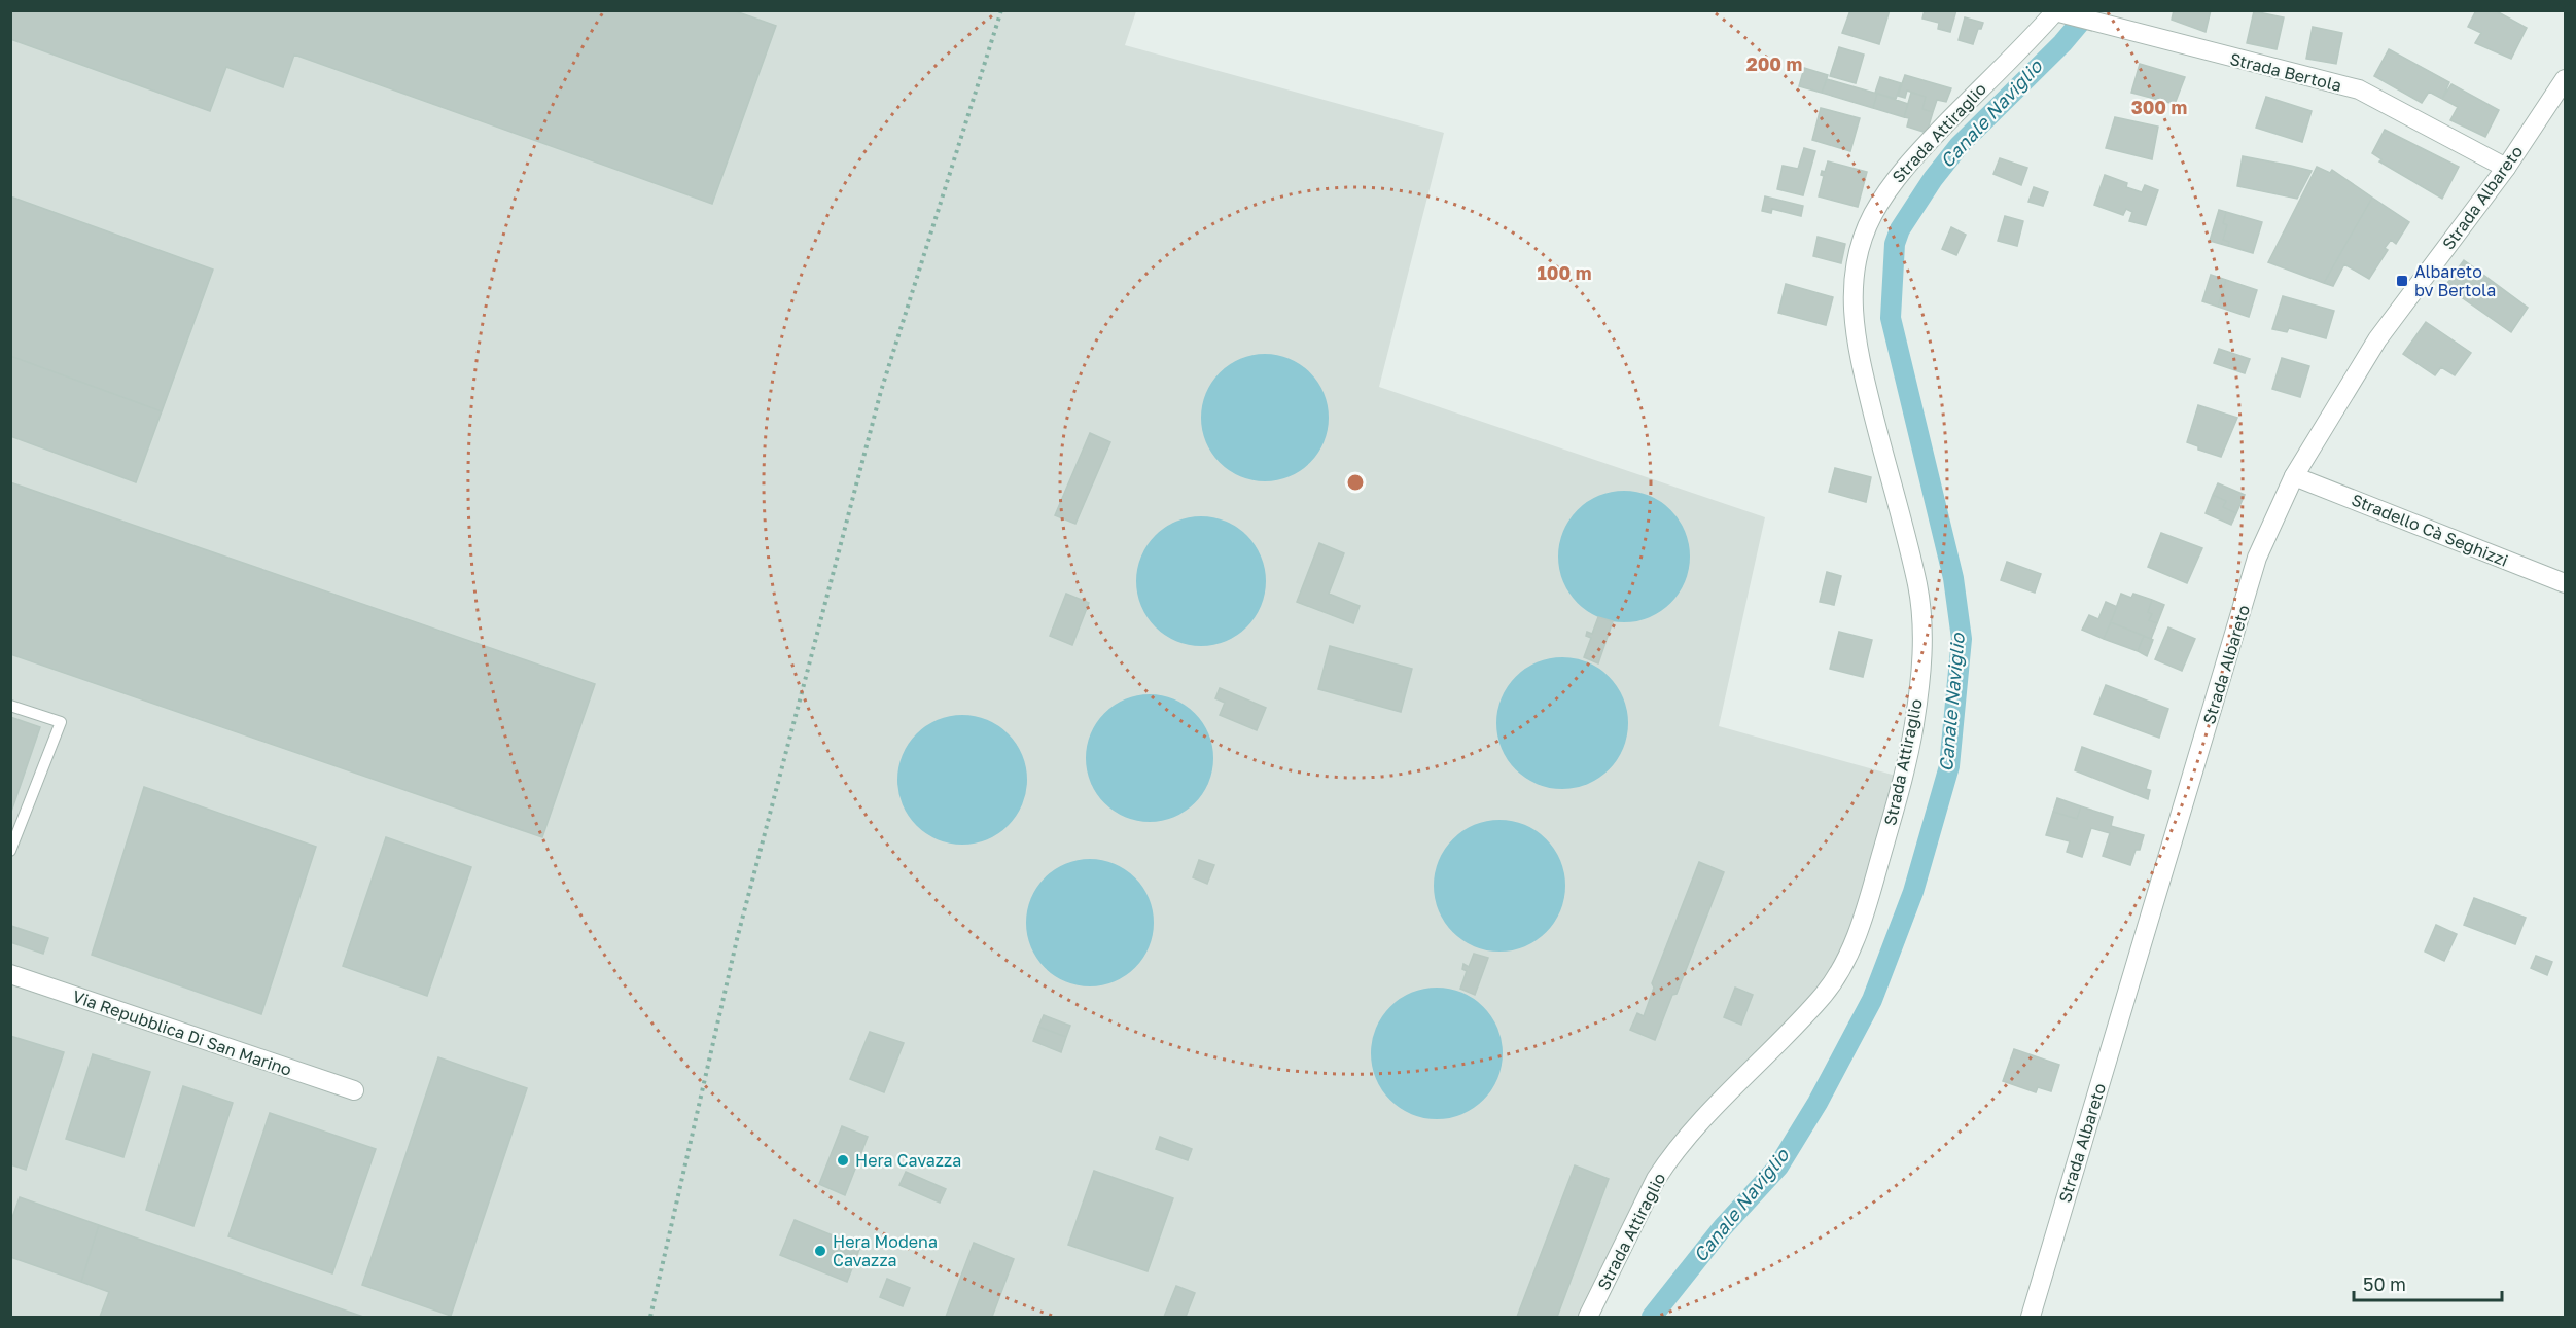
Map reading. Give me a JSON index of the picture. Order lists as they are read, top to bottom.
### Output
{
  "streets": {
    "street": [
      "Strada Bertola",
      "Strada Attiraglio",
      "Strada Albareto",
      "Stradello Cà Seghizzi",
      "Via Repubblica Di San Marino"
    ]
  },
  "crossings": [
    ["Strada Bertola", "Strada Attiraglio"],
    ["Strada Bertola", "Strada Albareto"],
    ["Strada Albareto", "Stradello Cà Seghizzi"]
  ],
  "water": ["Canale Naviglio"],
  "places": {
    "transit": ["Albareto bv Bertola"],
    "other": ["Hera Cavazza", "Hera Modena Cavazza"]
  },
  "scale_bar": "50 m",
  "rings": ["200 m", "300 m", "100 m"]
}
